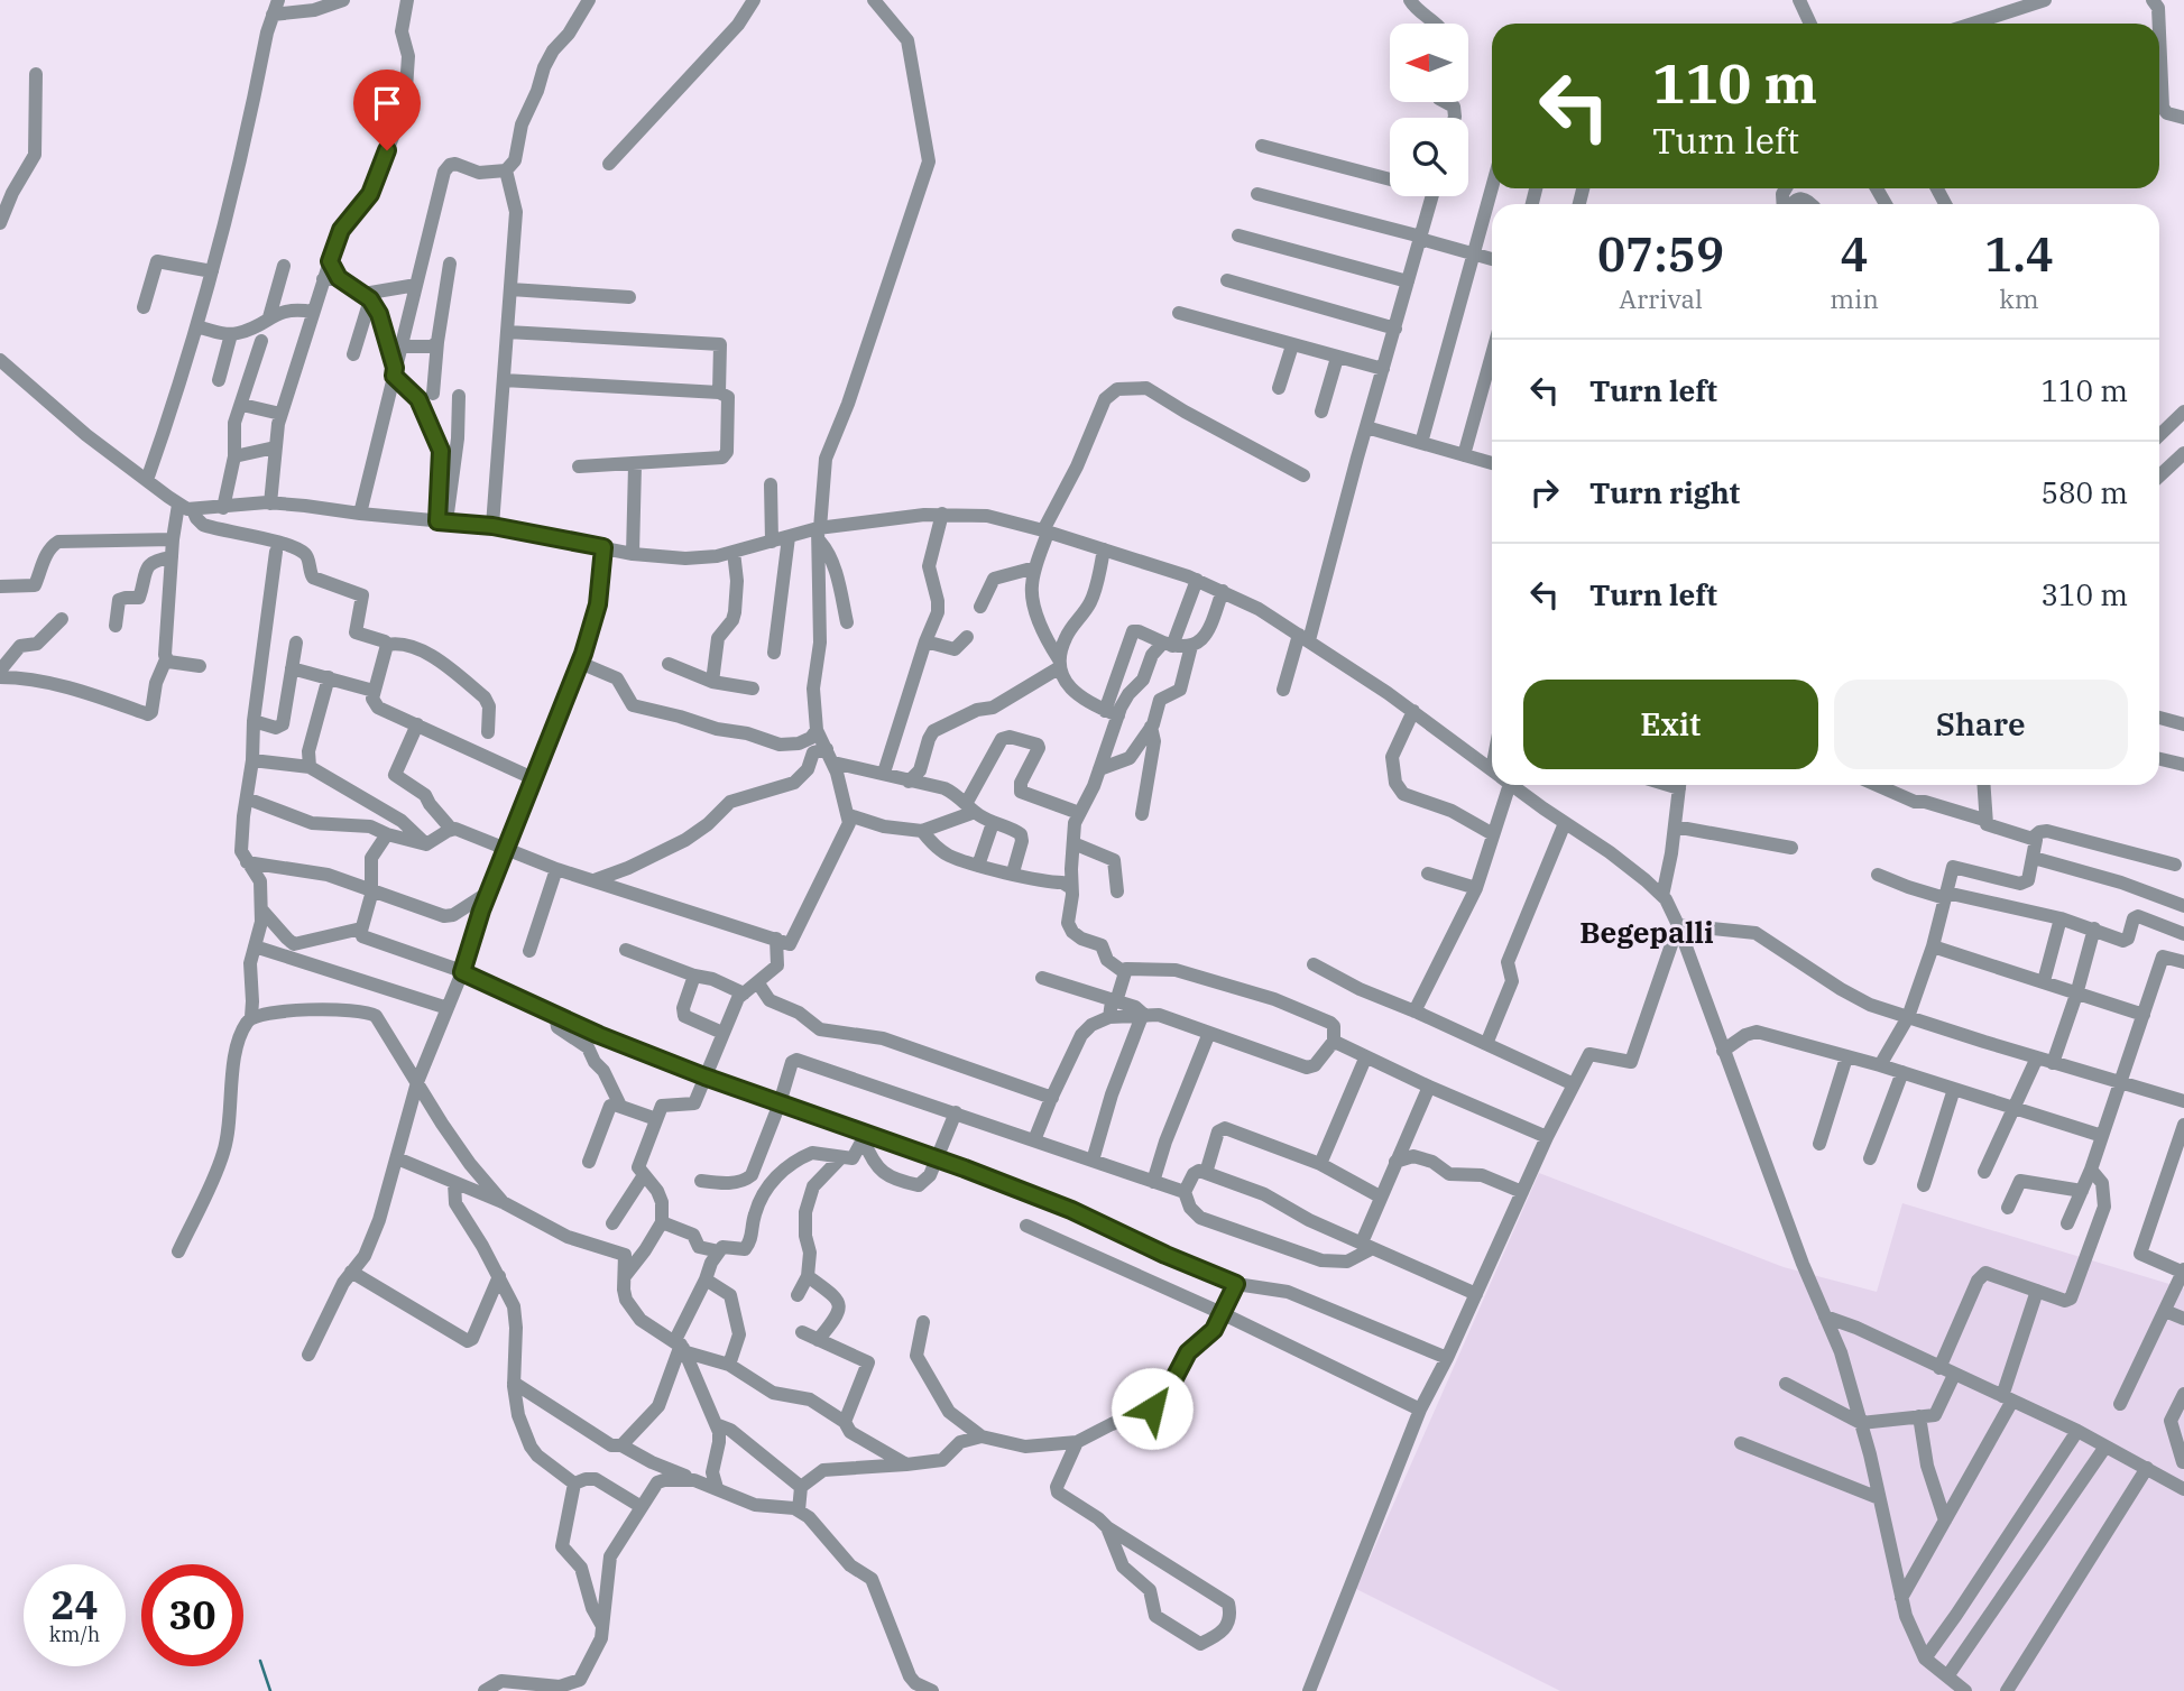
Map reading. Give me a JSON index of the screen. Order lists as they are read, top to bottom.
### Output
{
  "districts": ["Begepalli"],
  "north": "left",
  "page": {
    "turn": ["110 m", "Turn left"],
    "eta": [
      "07:59",
      "Arrival",
      "4",
      "min",
      "1.4",
      "km"
    ],
    "list": [
      {
        "name": "Turn left",
        "value": "110 m"
      },
      {
        "name": "Turn right",
        "value": "580 m"
      },
      {
        "name": "Turn left",
        "value": "310 m"
      }
    ],
    "buttons": ["Exit", "Share"],
    "speed": "24 km/h",
    "limit": "30"
  }
}
